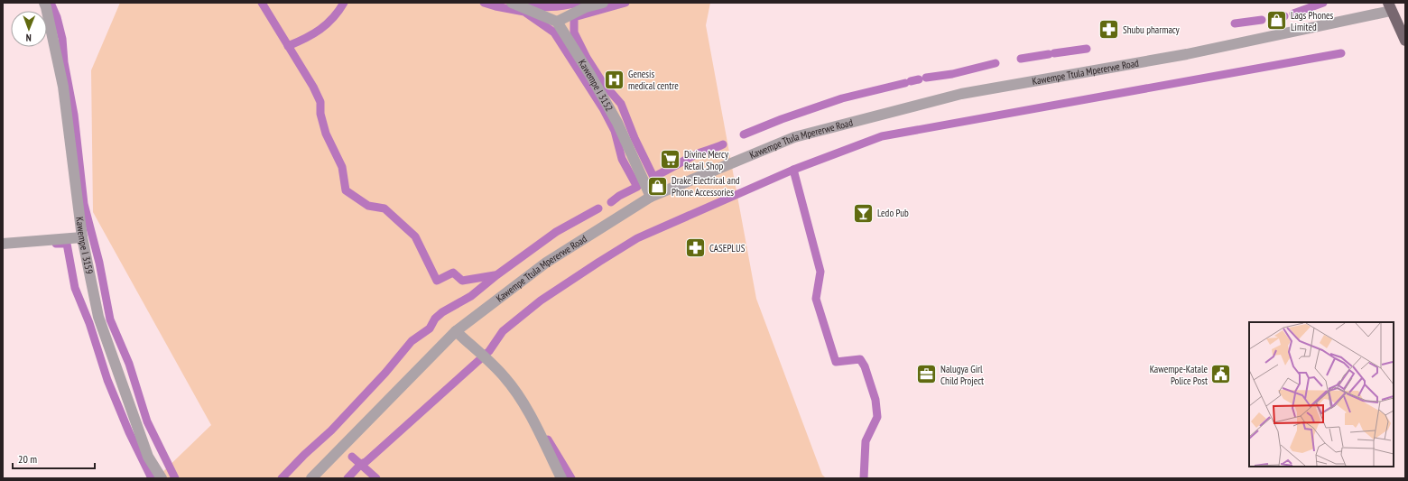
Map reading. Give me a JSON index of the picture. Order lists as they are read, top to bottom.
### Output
{
  "streets": {
    "street": ["Kawempe Ttula Mpererwe Road", "Kawempe I 3152", "Kawempe I 3159"]
  },
  "crossings": [
    ["Kawempe Ttula Mpererwe Road", "Kawempe I 3152"]
  ],
  "places": {
    "shop": ["Lags Phones Limited", "Drake Electrical and Phone Accessories"],
    "pharmacy": ["Shubu pharmacy", "CASEPLUS"],
    "hospital": ["Genesis medical centre"],
    "supermarket": ["Divine Mercy Retail Shop"],
    "bar": ["Ledo Pub"],
    "office": ["Nalugya Girl Child Project"],
    "public building": ["Kawempe-Katale Police Post"]
  },
  "scale_bar": "20 m",
  "north": "bottom"
}
